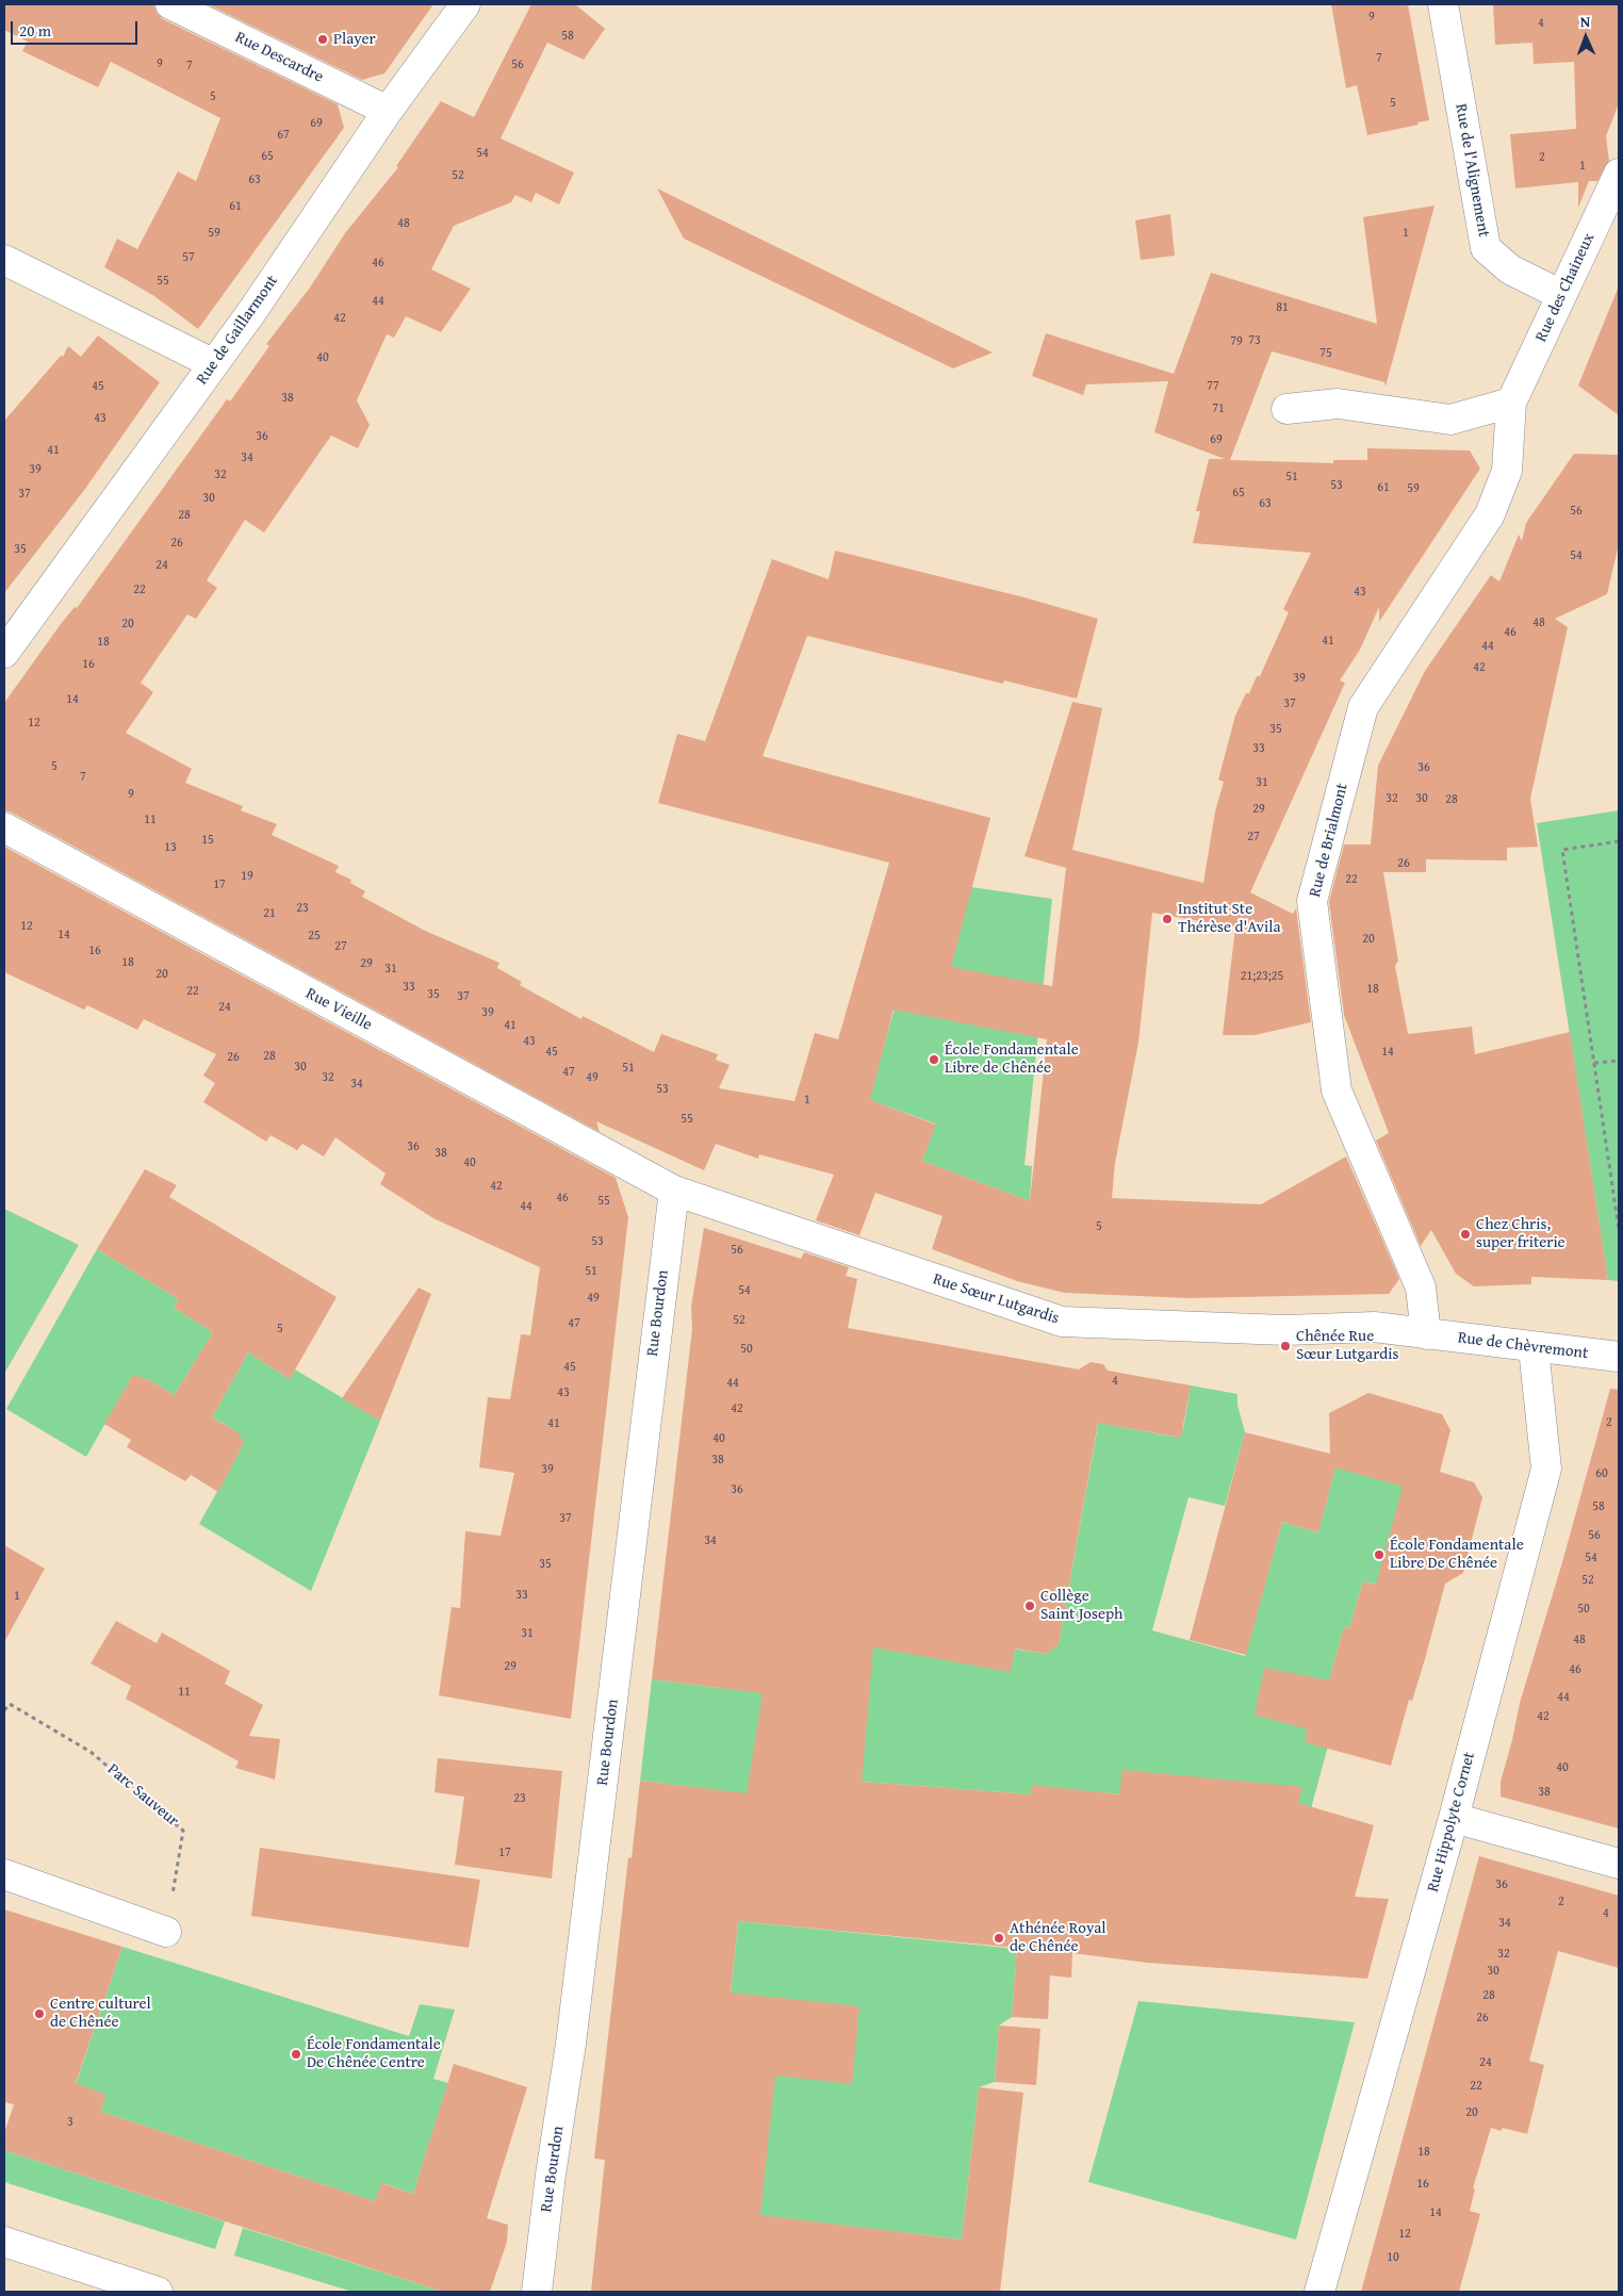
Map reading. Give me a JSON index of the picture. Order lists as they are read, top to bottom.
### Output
{
  "streets": {
    "street": [
      "Rue Descardre",
      "Rue de l'Alignement",
      "Rue des Chaineux",
      "Rue de Gaillarmont",
      "Rue de Brialmont",
      "Rue Vieille",
      "Rue Sœur Lutgardis",
      "Rue Bourdon",
      "Rue de Chèvremont",
      "Rue Hippolyte Cornet"
    ],
    "path": ["Parc Sauveur"]
  },
  "crossings": [
    ["Rue Descardre", "Rue de Gaillarmont"],
    ["Rue de l'Alignement", "Rue des Chaineux"],
    ["Rue des Chaineux", "Rue de Brialmont"],
    ["Rue de Brialmont", "Rue Sœur Lutgardis"],
    ["Rue de Brialmont", "Rue de Chèvremont"],
    ["Rue Vieille", "Rue Sœur Lutgardis"],
    ["Rue Vieille", "Rue Bourdon"],
    ["Rue Sœur Lutgardis", "Rue Bourdon"],
    ["Rue Sœur Lutgardis", "Rue de Chèvremont"],
    ["Rue de Chèvremont", "Rue Hippolyte Cornet"]
  ],
  "places": [
    "Player",
    "Institut Ste Thérèse d'Avila",
    "École Fondamentale Libre de Chênée",
    "Chez Chris, super friterie",
    "Chênée Rue Sœur Lutgardis",
    "École Fondamentale Libre De Chênée",
    "Collège Saint Joseph",
    "Athénée Royal de Chênée",
    "Centre culturel de Chênée",
    "École Fondamentale De Chênée Centre"
  ],
  "house_numbers": [
    "9",
    "4",
    "58",
    "7",
    "9",
    "56",
    "7",
    "5",
    "5",
    "69",
    "67",
    "54",
    "65",
    "2",
    "1",
    "52",
    "63",
    "61",
    "48",
    "59",
    "1",
    "57",
    "46",
    "55",
    "44",
    "81",
    "42",
    "73",
    "79",
    "75",
    "40",
    "45",
    "77",
    "38",
    "71",
    "43",
    "36",
    "69",
    "41",
    "34",
    "39",
    "32",
    "51",
    "53",
    "61",
    "59",
    "65",
    "37",
    "30",
    "63",
    "56",
    "28",
    "26",
    "35",
    "54",
    "24",
    "22",
    "43",
    "48",
    "20",
    "46",
    "41",
    "18",
    "44",
    "16",
    "42",
    "39",
    "14",
    "37",
    "12",
    "35",
    "33",
    "5",
    "36",
    "7",
    "31",
    "9",
    "32",
    "30",
    "28",
    "29",
    "11",
    "27",
    "15",
    "13",
    "26",
    "19",
    "22",
    "17",
    "23",
    "21",
    "12",
    "14",
    "25",
    "20",
    "27",
    "16",
    "18",
    "29",
    "31",
    "20",
    "21;23;25",
    "33",
    "18",
    "22",
    "35",
    "37",
    "24",
    "39",
    "41",
    "43",
    "45",
    "14",
    "28",
    "26",
    "30",
    "51",
    "47",
    "32",
    "49",
    "34",
    "53",
    "1",
    "55",
    "36",
    "38",
    "40",
    "42",
    "46",
    "55",
    "44",
    "5",
    "53",
    "56",
    "51",
    "54",
    "49",
    "52",
    "47",
    "5",
    "50",
    "45",
    "4",
    "44",
    "43",
    "42",
    "2",
    "41",
    "40",
    "38",
    "39",
    "60",
    "36",
    "58",
    "37",
    "56",
    "34",
    "54",
    "35",
    "52",
    "33",
    "1",
    "50",
    "31",
    "48",
    "29",
    "46",
    "11",
    "44",
    "42",
    "40",
    "38",
    "23",
    "17",
    "36",
    "2",
    "4",
    "34",
    "32",
    "30",
    "28",
    "26",
    "24",
    "22",
    "20",
    "3",
    "18",
    "16",
    "14",
    "12",
    "10"
  ],
  "scale_bar": "20 m",
  "north": "top"
}
